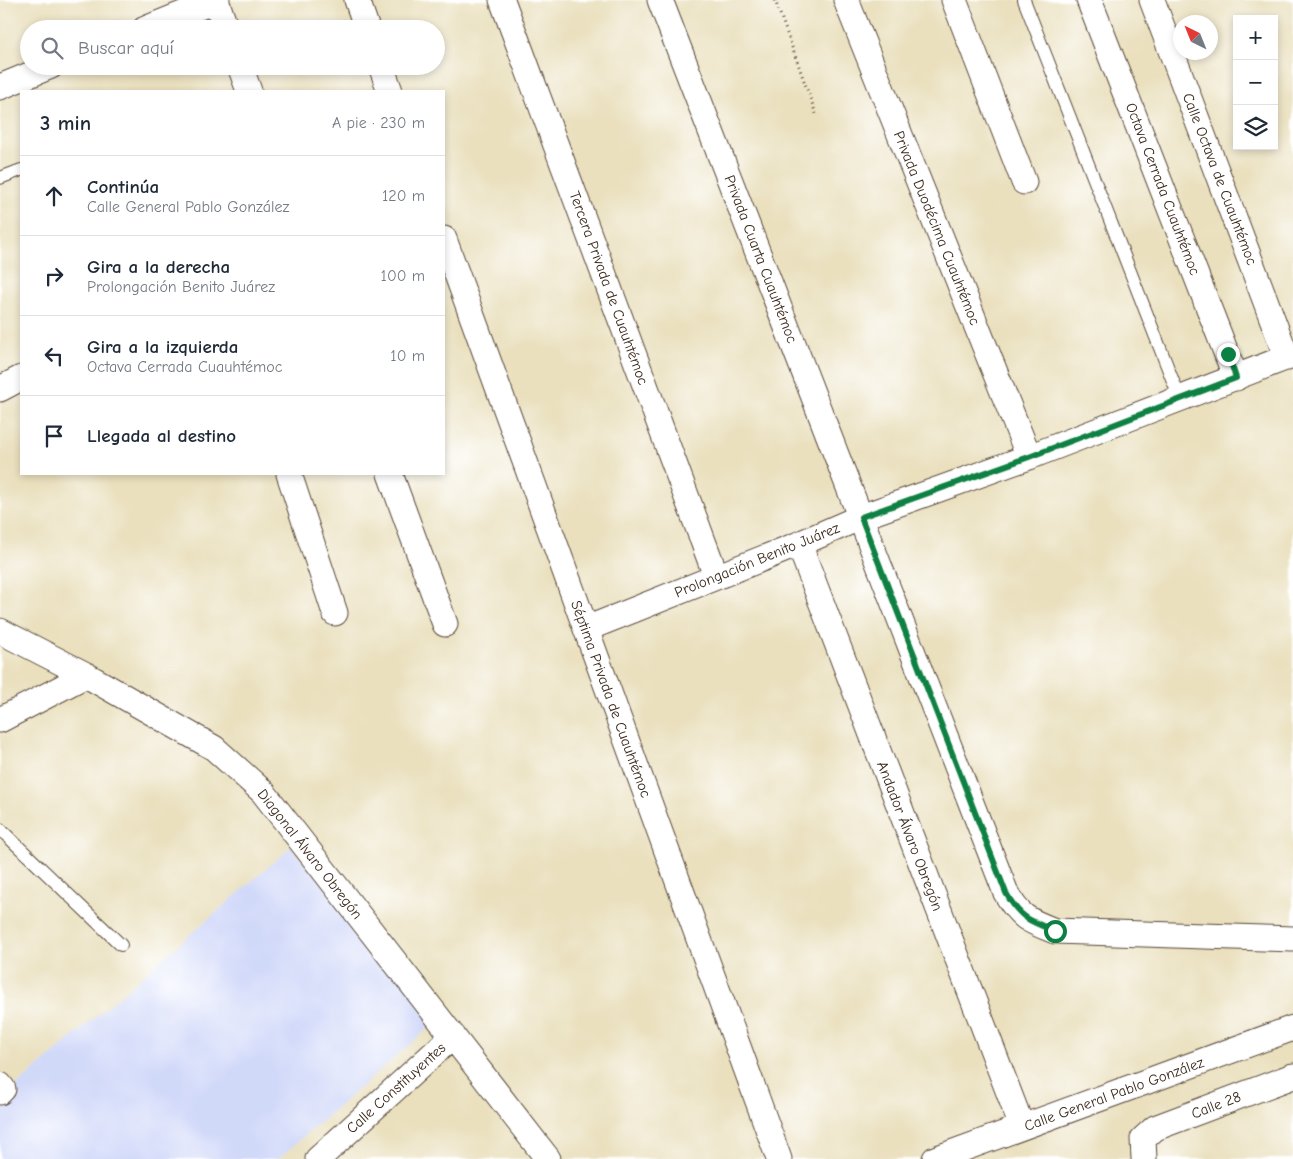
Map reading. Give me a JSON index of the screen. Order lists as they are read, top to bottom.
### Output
{
  "streets": {
    "street": [
      "Calle Octava de Cuauhtémoc",
      "Octava Cerrada Cuauhtémoc",
      "Privada Duodécima Cuauhtémoc",
      "Privada Cuarta Cuauhtémoc",
      "Tercera Privada de Cuauhtémoc",
      "Prolongación Benito Juárez",
      "Séptima Privada de Cuauhtémoc",
      "Andador Álvaro Obregón",
      "Diagonal Álvaro Obregón",
      "Calle Constituyentes",
      "Calle General Pablo González",
      "Calle 28"
    ]
  },
  "crossings": [
    ["Calle Octava de Cuauhtémoc", "Prolongación Benito Juárez"],
    ["Octava Cerrada Cuauhtémoc", "Prolongación Benito Juárez"],
    ["Privada Duodécima Cuauhtémoc", "Prolongación Benito Juárez"],
    ["Privada Cuarta Cuauhtémoc", "Prolongación Benito Juárez"],
    ["Tercera Privada de Cuauhtémoc", "Prolongación Benito Juárez"],
    ["Prolongación Benito Juárez", "Séptima Privada de Cuauhtémoc"],
    ["Prolongación Benito Juárez", "Andador Álvaro Obregón"],
    ["Andador Álvaro Obregón", "Calle General Pablo González"],
    ["Diagonal Álvaro Obregón", "Calle Constituyentes"]
  ],
  "north": "top left",
  "page": {
    "map_buttons": ["+", "−"],
    "search": "Buscar aquí",
    "heading": ["3 min", "A pie · 230 m"],
    "list": [
      ["Continúa", "Calle General Pablo González", "120 m"],
      ["Gira a la derecha", "Prolongación Benito Juárez", "100 m"],
      ["Gira a la izquierda", "Octava Cerrada Cuauhtémoc", "10 m"],
      "Llegada al destino"
    ]
  }
}
